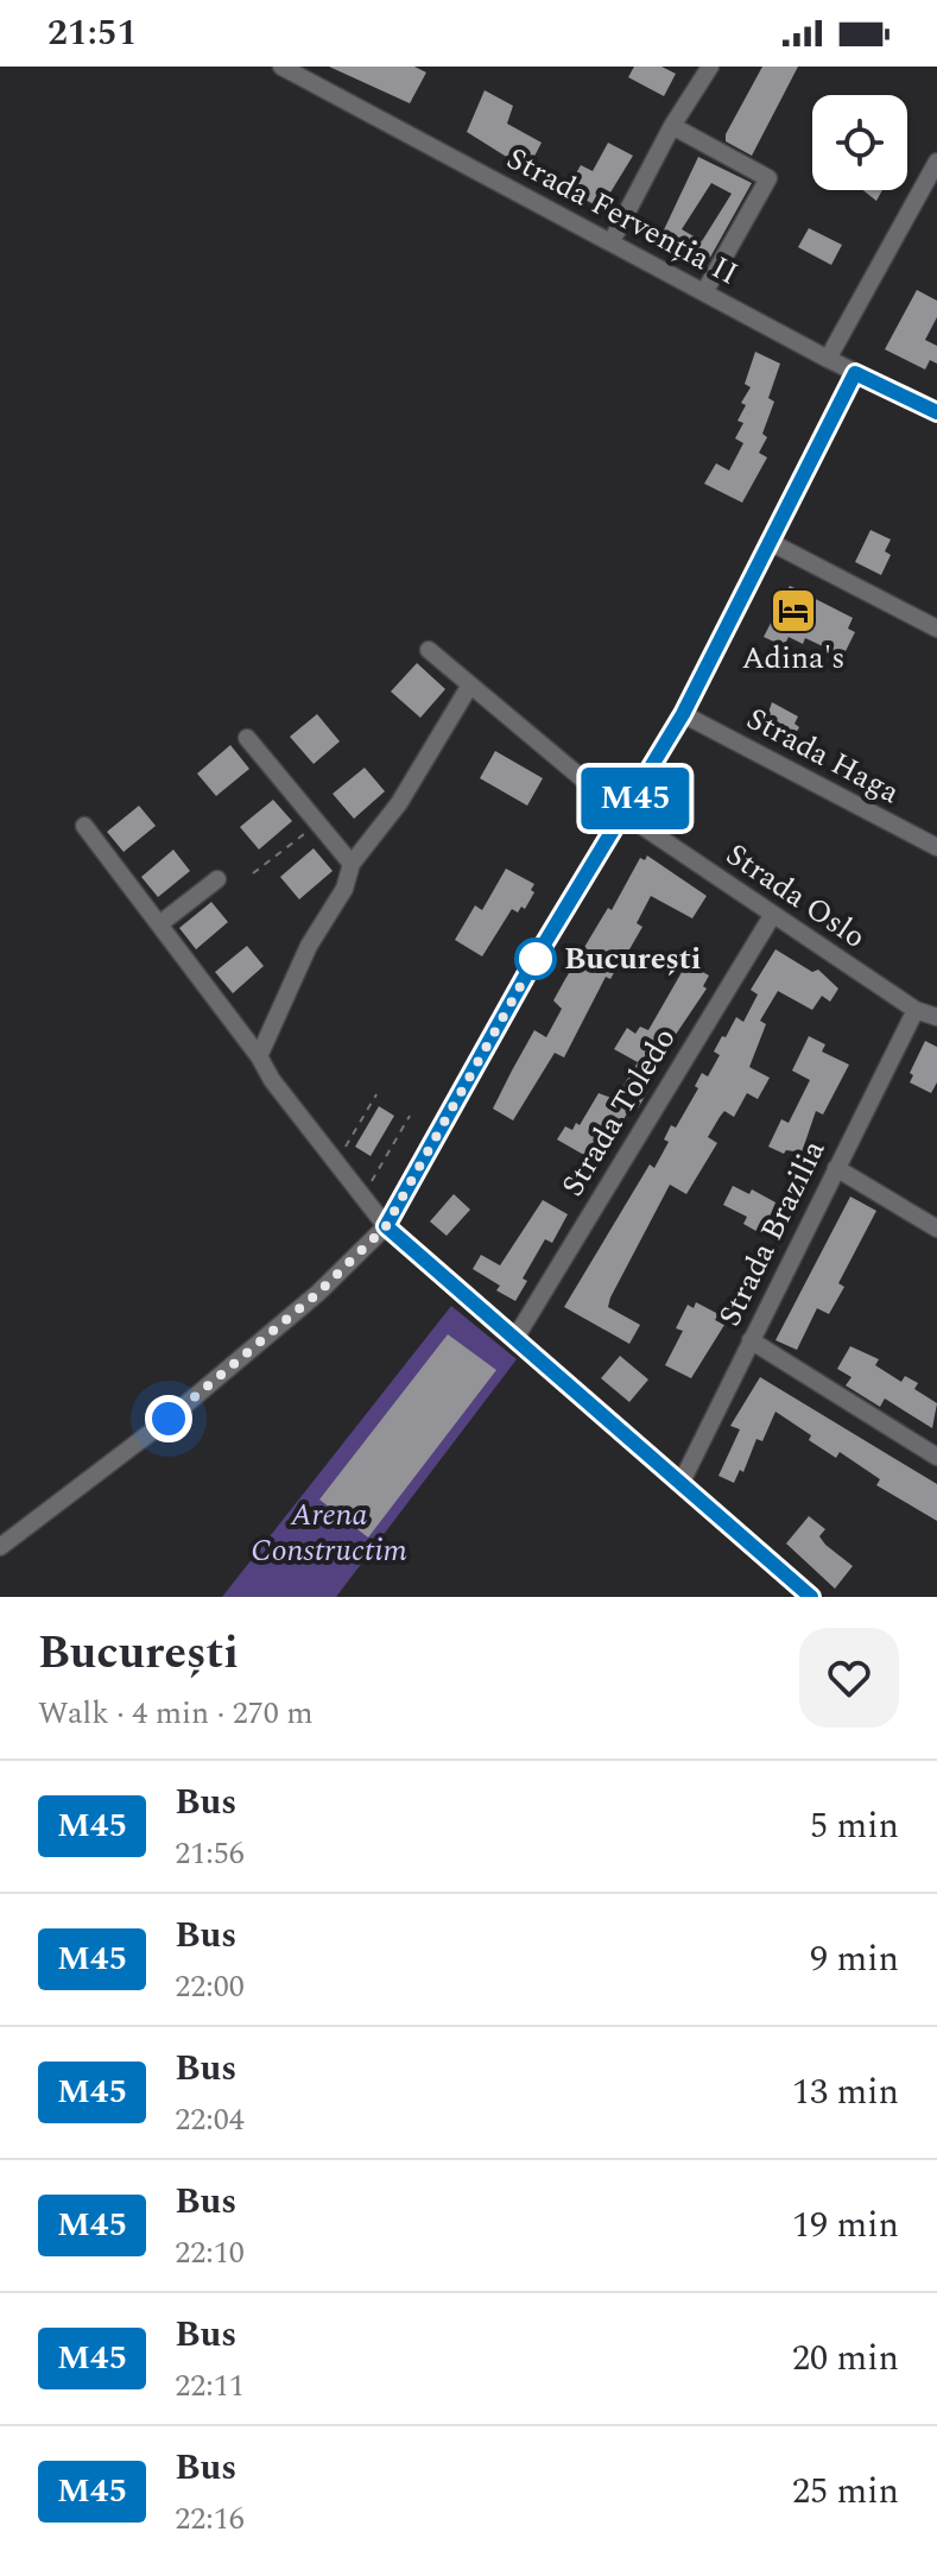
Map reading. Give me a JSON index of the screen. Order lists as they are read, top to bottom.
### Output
{
  "streets": {
    "street": [
      "Strada Fervenția II",
      "Strada Haga",
      "Strada Oslo",
      "Strada Toledo",
      "Strada Brazilia"
    ]
  },
  "crossings": [
    ["Strada Oslo", "Strada Toledo"],
    ["Strada Oslo", "Strada Brazilia"]
  ],
  "parks": ["Arena Constructim"],
  "places": {
    "hotel": ["Adina's"],
    "other": ["București"]
  },
  "lines": ["bus line M45"],
  "page": {
    "status": "21:51",
    "on_map": "M45",
    "heading": ["București", "Walk · 4 min · 270 m"],
    "list": [
      {
        "mark": "M45",
        "name": "Bus",
        "note": "21:56",
        "value": "5 min"
      },
      {
        "mark": "M45",
        "name": "Bus",
        "note": "22:00",
        "value": "9 min"
      },
      {
        "mark": "M45",
        "name": "Bus",
        "note": "22:04",
        "value": "13 min"
      },
      {
        "mark": "M45",
        "name": "Bus",
        "note": "22:10",
        "value": "19 min"
      },
      {
        "mark": "M45",
        "name": "Bus",
        "note": "22:11",
        "value": "20 min"
      },
      {
        "mark": "M45",
        "name": "Bus",
        "note": "22:16",
        "value": "25 min"
      }
    ]
  }
}
